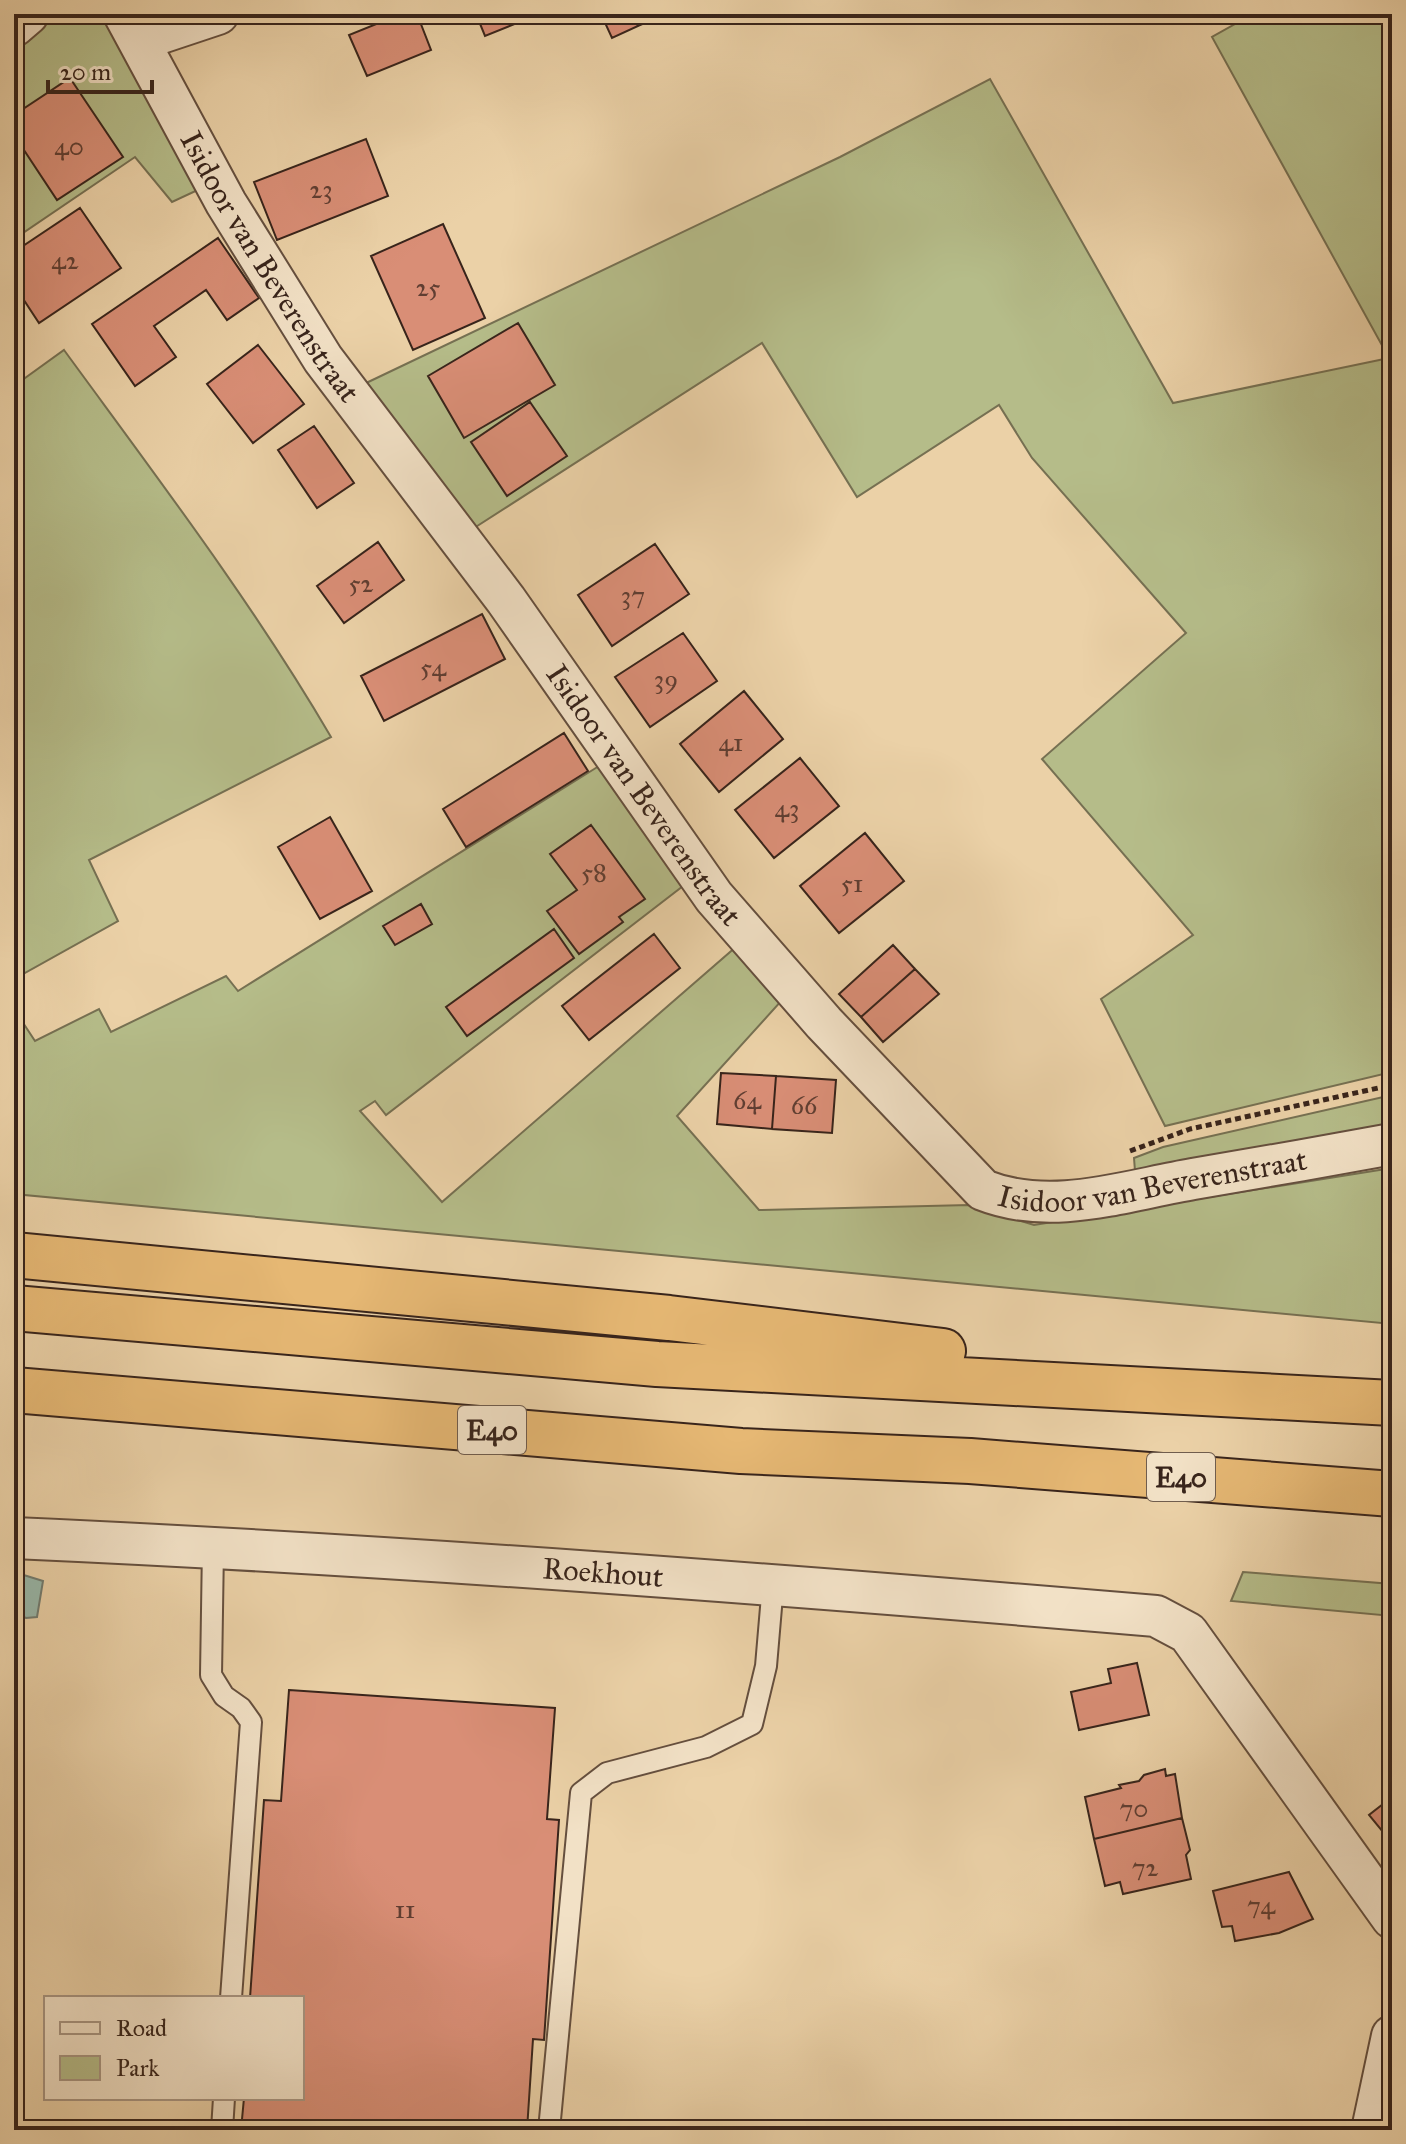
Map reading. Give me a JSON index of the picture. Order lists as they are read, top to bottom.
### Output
{
  "streets": {
    "highway": ["E40"],
    "street": ["Isidoor van Beverenstraat", "Roekhout"]
  },
  "house_numbers": [
    "40",
    "23",
    "42",
    "25",
    "52",
    "37",
    "54",
    "39",
    "41",
    "43",
    "58",
    "51",
    "64",
    "66",
    "70",
    "72",
    "74",
    "11"
  ],
  "legend": ["Road", "Park"],
  "scale_bar": "20 m"
}
